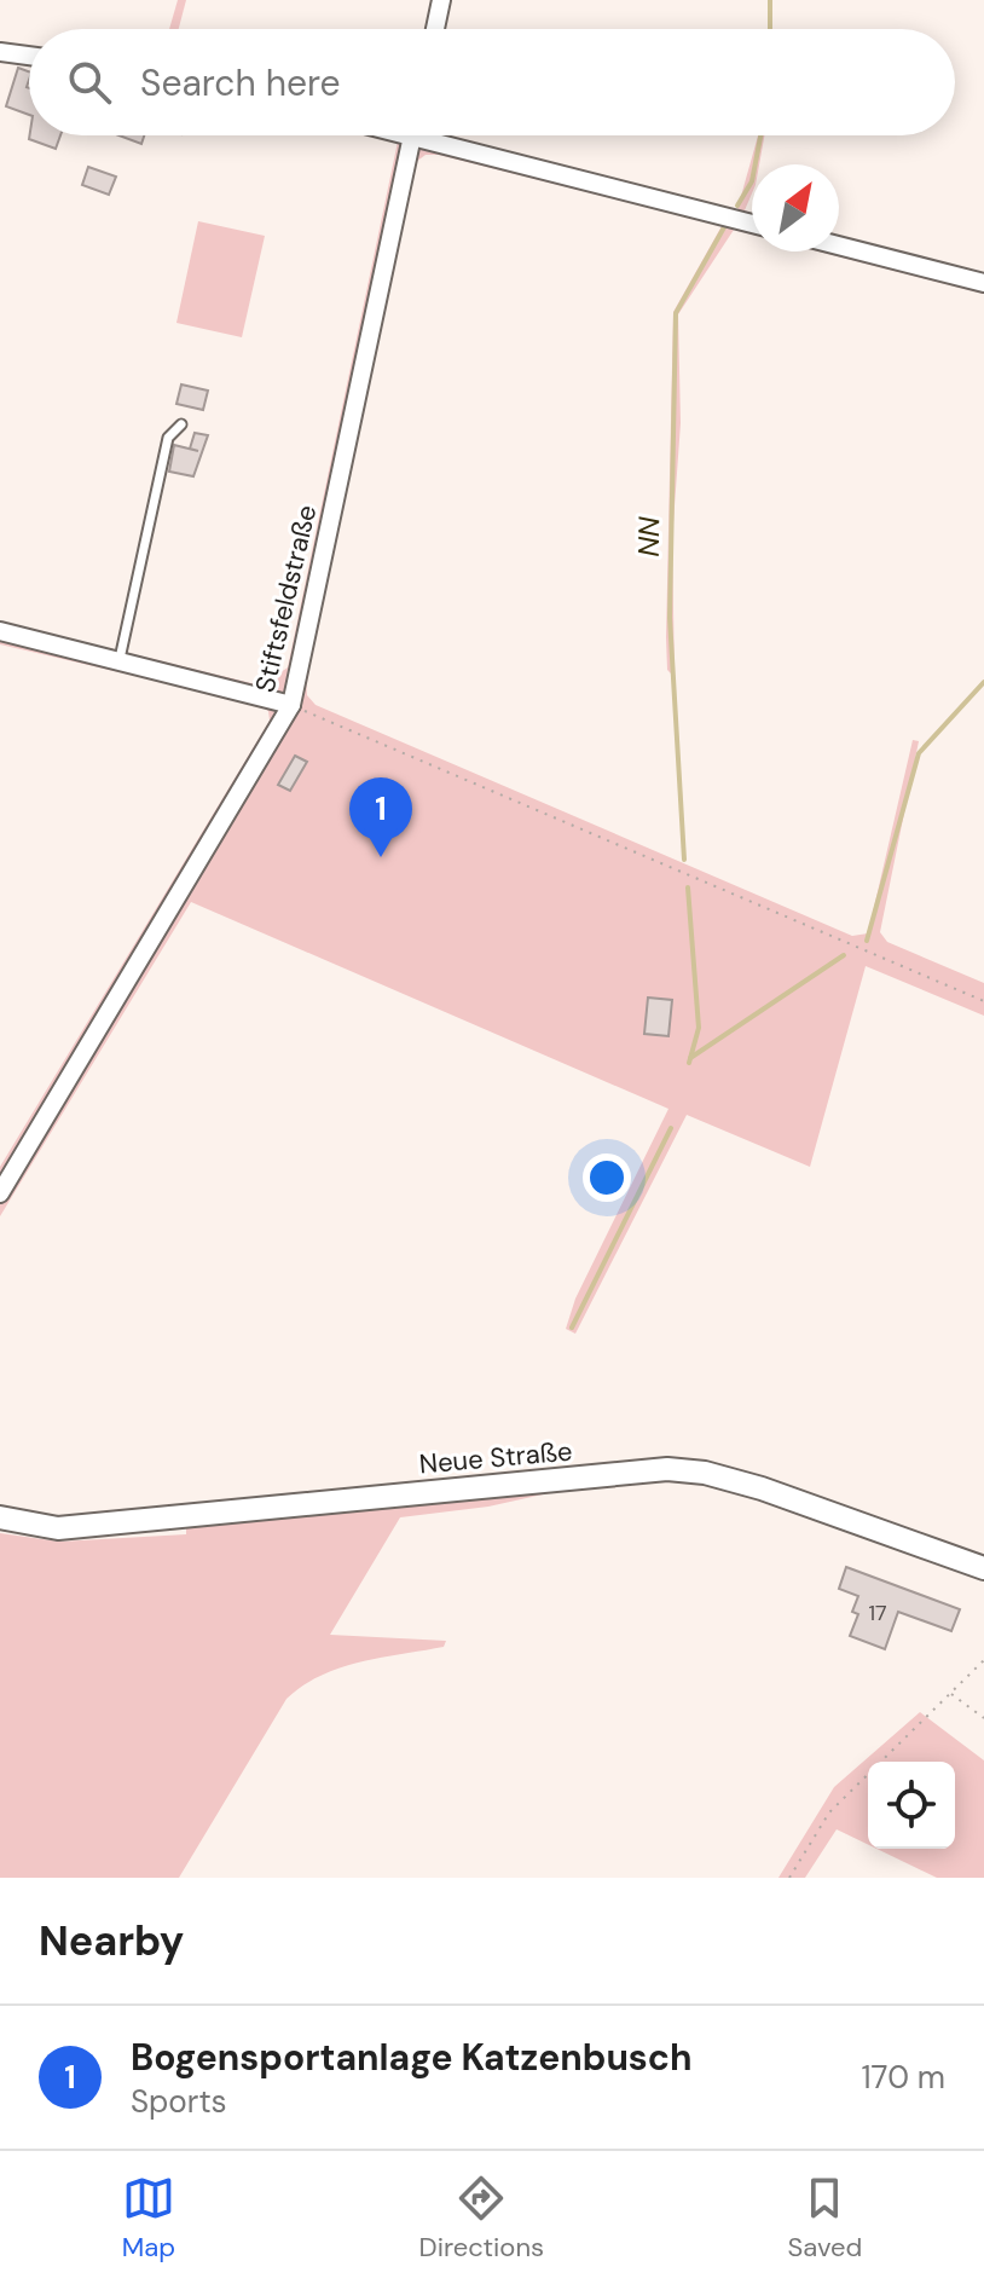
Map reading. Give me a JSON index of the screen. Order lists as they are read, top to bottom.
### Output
{
  "streets": {
    "street": ["Stiftsfeldstraße", "Neue Straße"]
  },
  "water": ["NN"],
  "house_numbers": ["17"],
  "north": "top right",
  "page": {
    "search": "Search here",
    "pins": "1",
    "heading": "Nearby",
    "list": [
      {
        "mark": "1",
        "name": "Bogensportanlage Katzenbusch",
        "note": "Sports",
        "value": "170 m"
      }
    ],
    "nav": ["Map", "Directions", "Saved"]
  }
}
